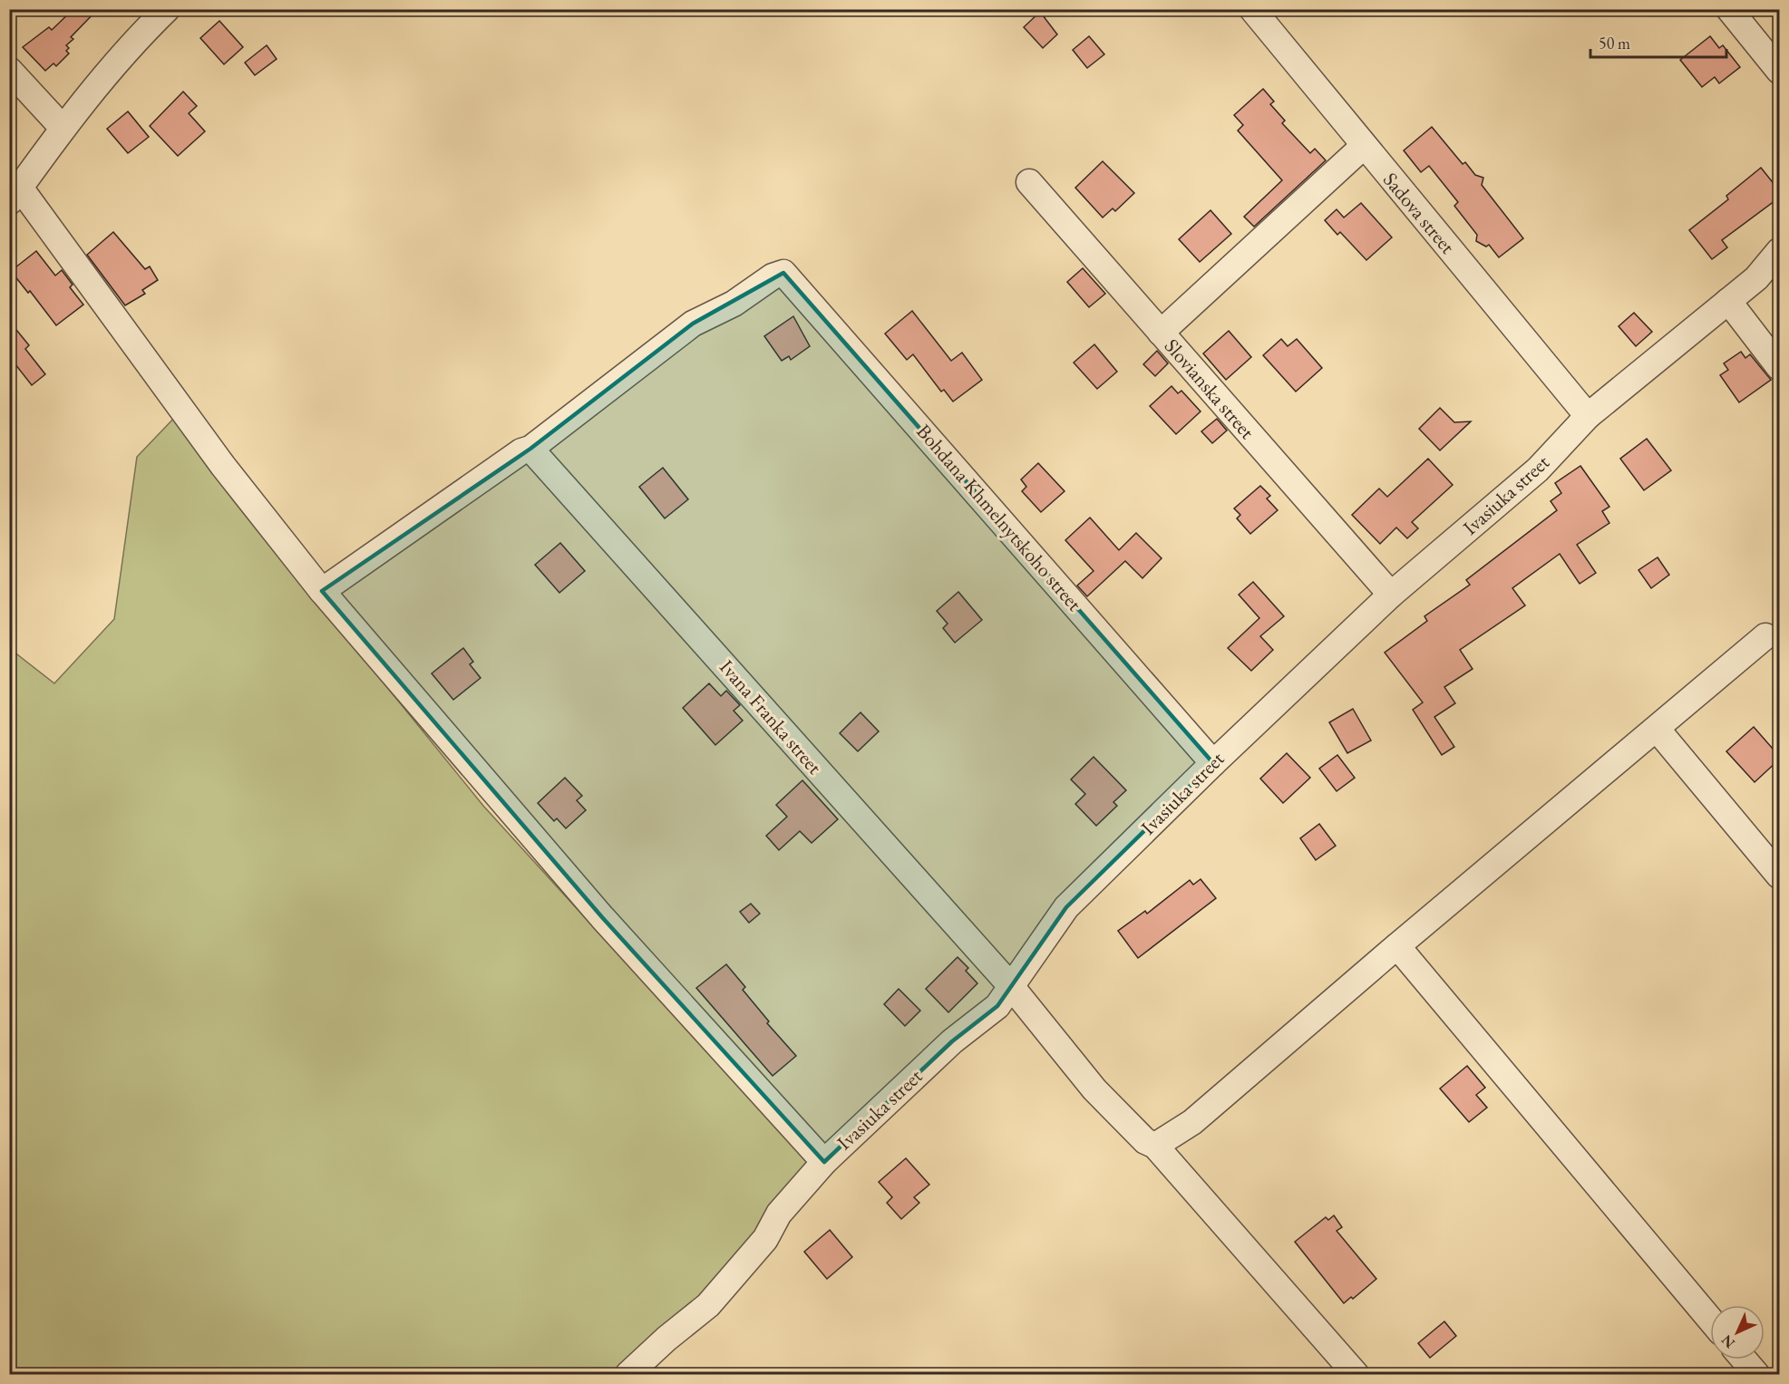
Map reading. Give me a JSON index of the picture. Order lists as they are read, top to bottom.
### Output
{
  "streets": {
    "street": [
      "Sadova street",
      "Slovianska street",
      "Ivasiuka street",
      "Bohdana Khmelnytskoho street",
      "Ivana Franka street"
    ]
  },
  "crossings": [
    ["Sadova street", "Ivasiuka street"],
    ["Slovianska street", "Ivasiuka street"],
    ["Ivasiuka street", "Bohdana Khmelnytskoho street"],
    ["Ivasiuka street", "Ivana Franka street"],
    ["Bohdana Khmelnytskoho street", "Ivana Franka street"]
  ],
  "scale_bar": "50 m",
  "north": "bottom left"
}
